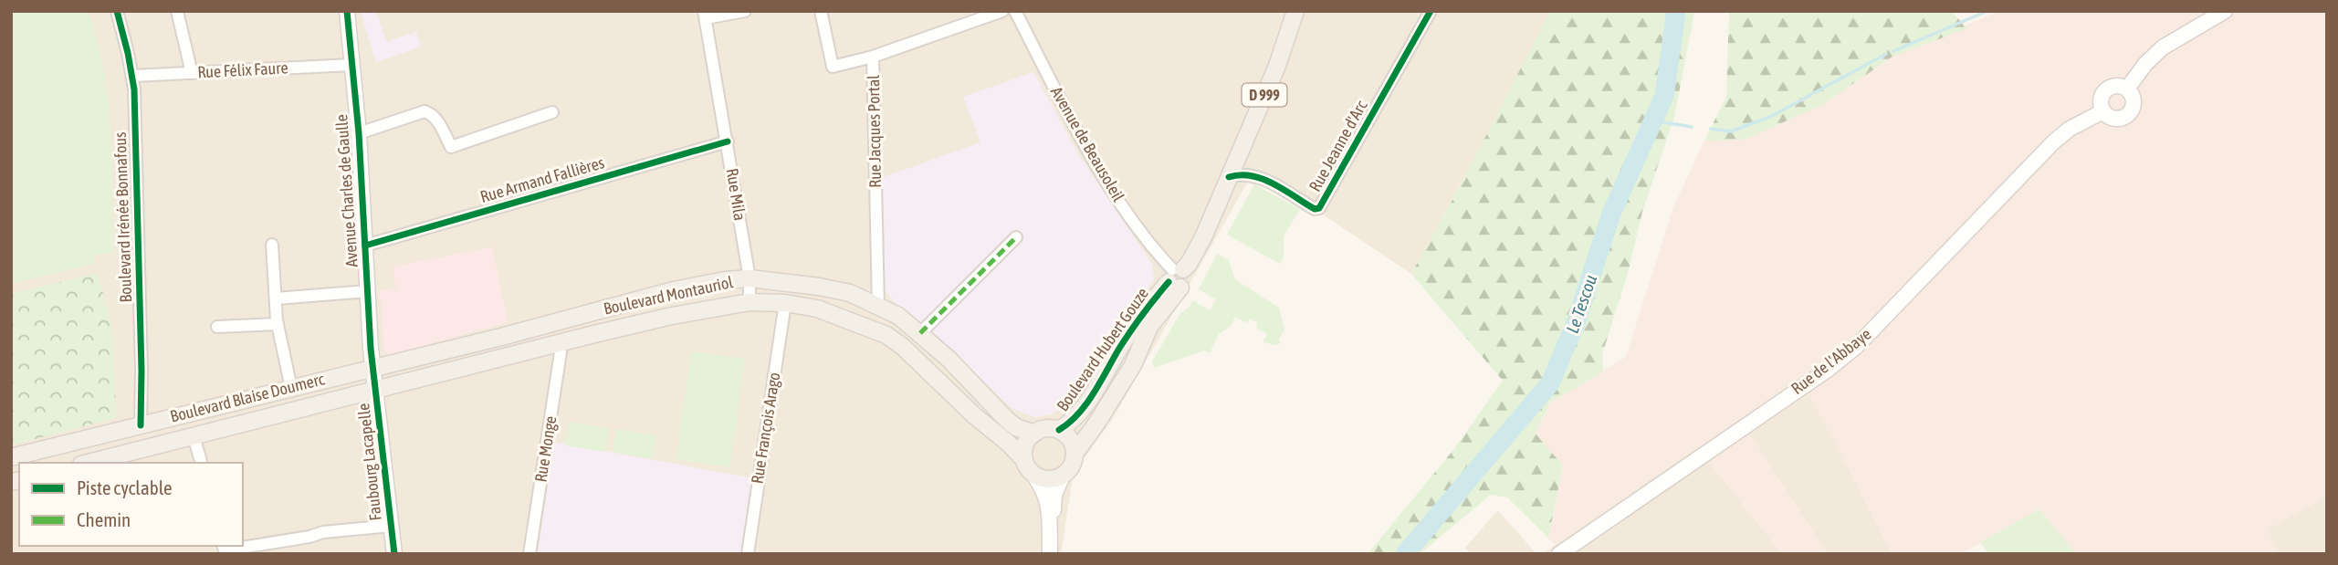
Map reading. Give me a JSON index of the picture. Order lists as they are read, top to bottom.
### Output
{
  "streets": {
    "main road": [
      "D 999",
      "Avenue Charles de Gaulle",
      "Boulevard Montauriol",
      "Boulevard Hubert Gouze",
      "Rue de l'Abbaye",
      "Boulevard Blaise Doumerc",
      "Faubourg Lacapelle"
    ],
    "street": [
      "Rue Félix Faure",
      "Rue Jacques Portal",
      "Avenue de Beausoleil",
      "Rue Jeanne d'Arc",
      "Rue Armand Fallières",
      "Rue Mila",
      "Boulevard Irénée Bonnafous",
      "Rue François Arago",
      "Rue Monge"
    ]
  },
  "crossings": [
    ["Rue Félix Faure", "Avenue Charles de Gaulle"],
    ["Rue Félix Faure", "Boulevard Irénée Bonnafous"],
    ["Rue Jacques Portal", "Boulevard Montauriol"],
    ["Avenue de Beausoleil", "Boulevard Hubert Gouze"],
    ["Rue Jeanne d'Arc", "Boulevard Hubert Gouze"],
    ["Rue Armand Fallières", "Avenue Charles de Gaulle"],
    ["Rue Armand Fallières", "Rue Mila"],
    ["Avenue Charles de Gaulle", "Boulevard Montauriol"],
    ["Avenue Charles de Gaulle", "Boulevard Blaise Doumerc"],
    ["Avenue Charles de Gaulle", "Faubourg Lacapelle"],
    ["Rue Mila", "Boulevard Montauriol"],
    ["Boulevard Irénée Bonnafous", "Boulevard Blaise Doumerc"],
    ["Boulevard Montauriol", "Boulevard Hubert Gouze"],
    ["Boulevard Montauriol", "Boulevard Blaise Doumerc"],
    ["Boulevard Montauriol", "Rue François Arago"],
    ["Boulevard Montauriol", "Rue Monge"],
    ["Boulevard Montauriol", "Faubourg Lacapelle"],
    ["Boulevard Blaise Doumerc", "Faubourg Lacapelle"]
  ],
  "water": ["Le Tescou"],
  "legend": ["Piste cyclable", "Chemin"]
}
